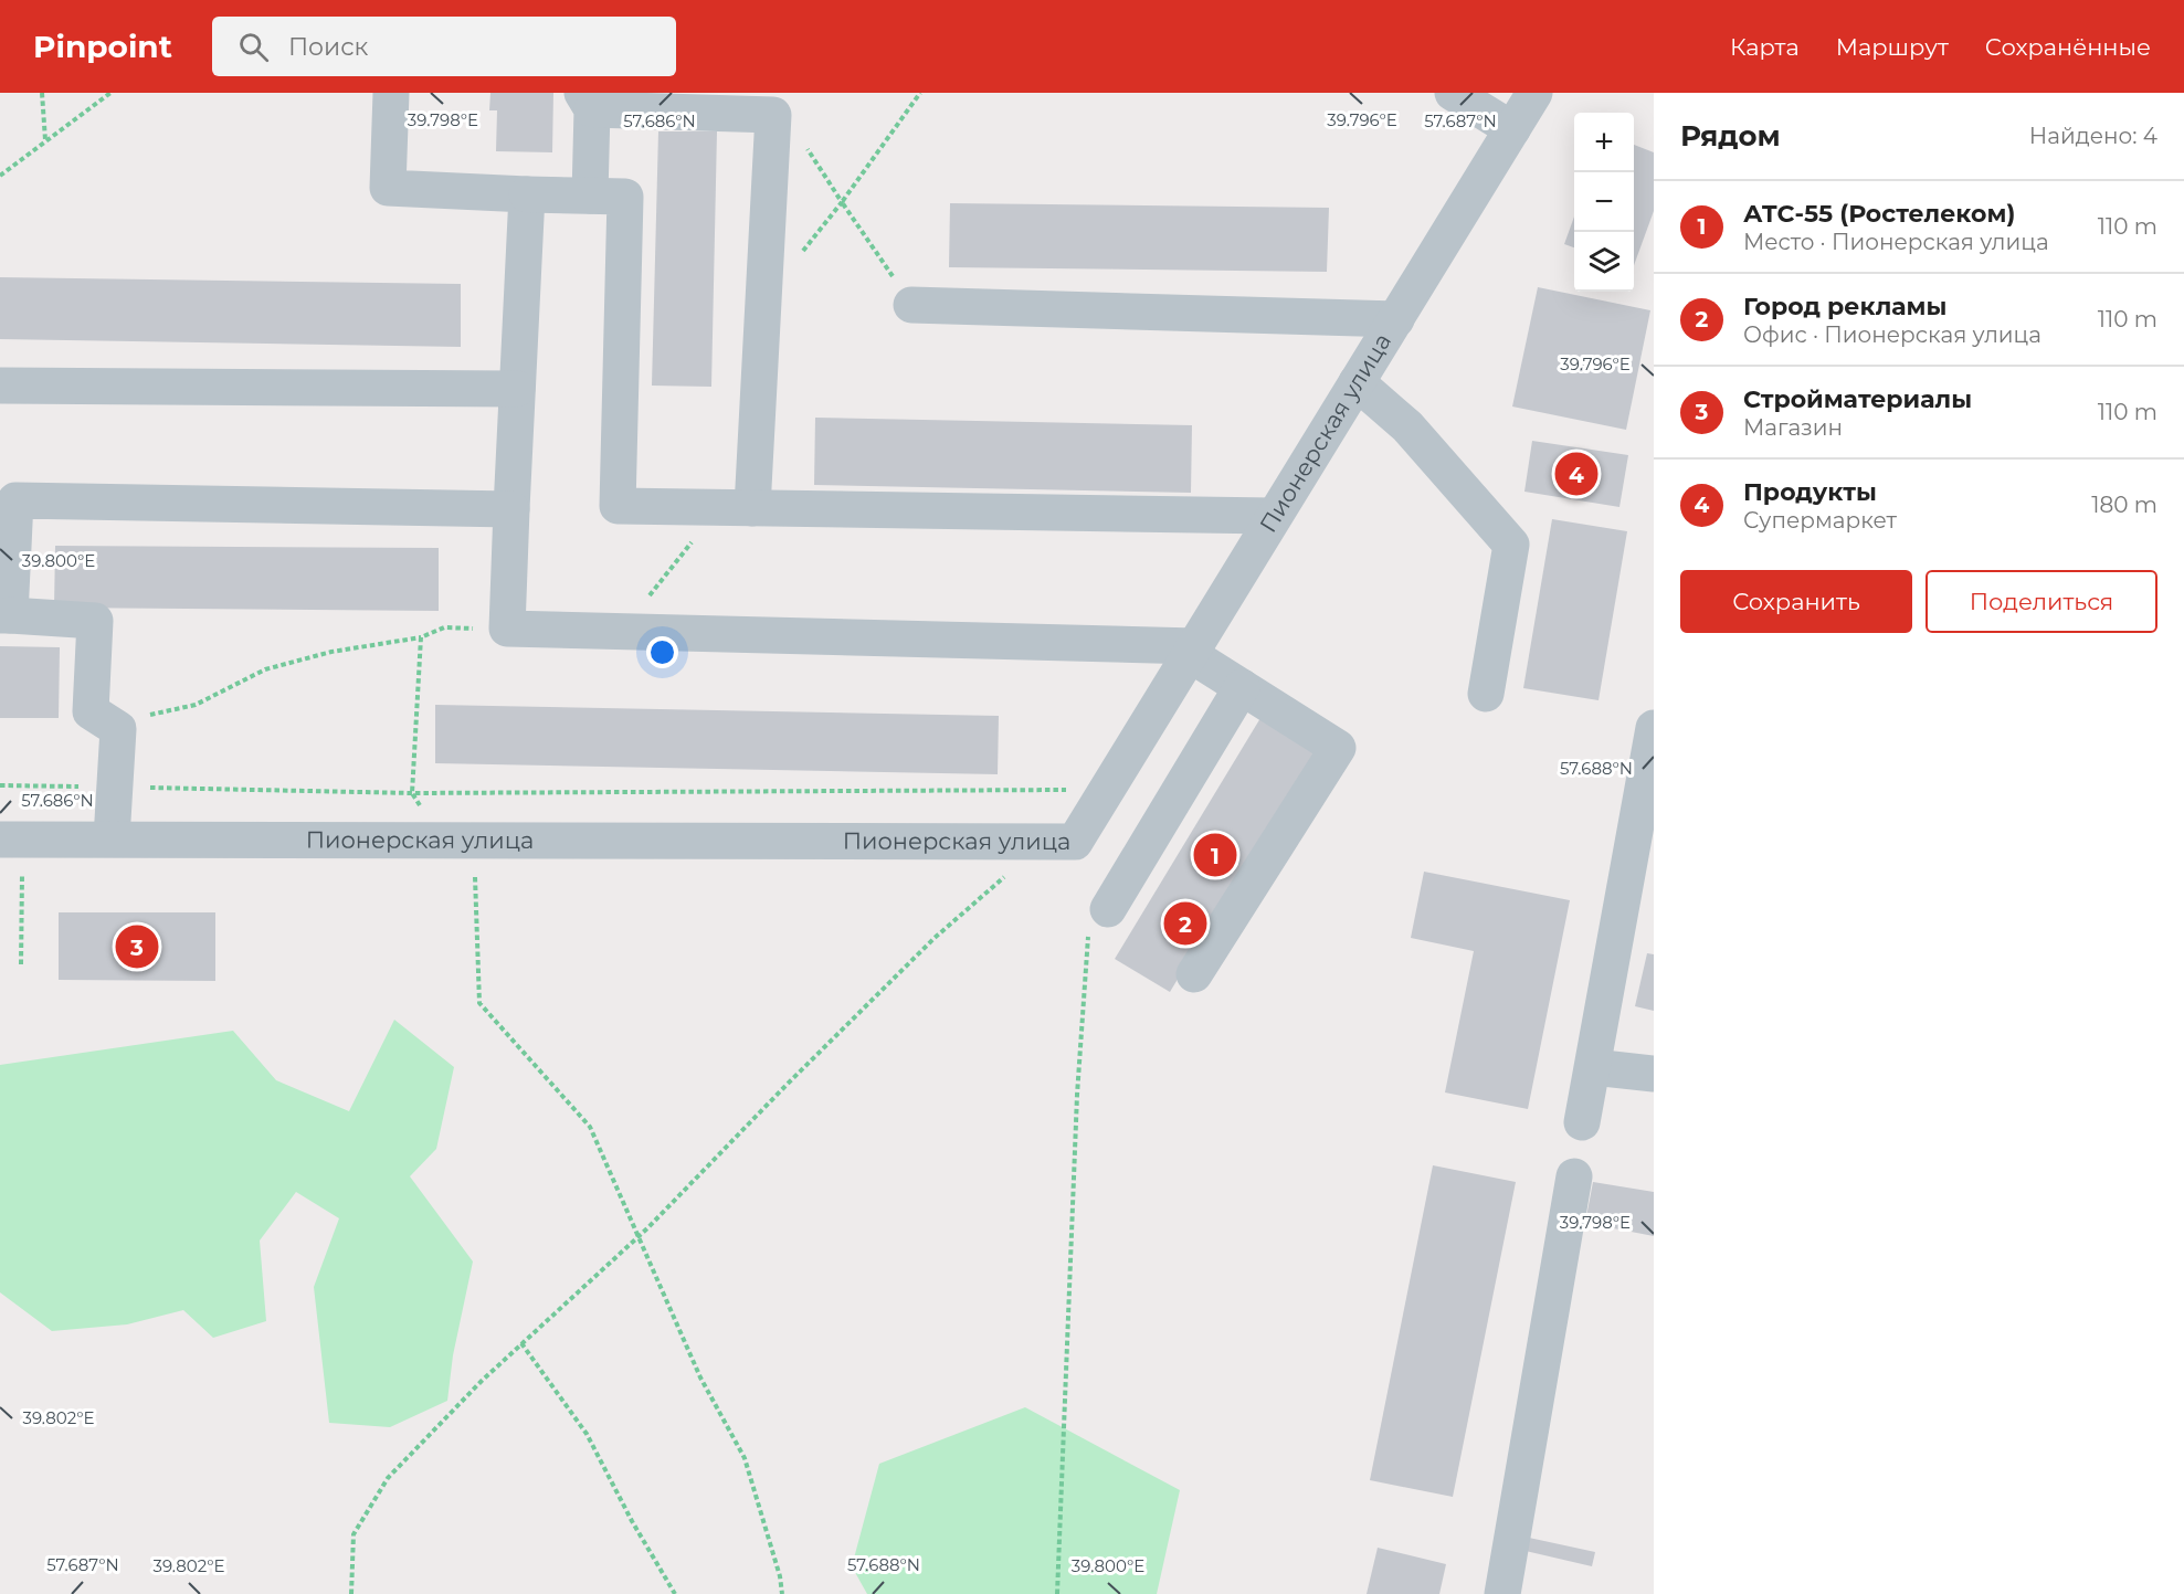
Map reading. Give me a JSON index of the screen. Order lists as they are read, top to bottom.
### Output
{
  "streets": {
    "street": ["Пионерская улица"]
  },
  "page": {
    "header": "Pinpoint",
    "search": "Поиск",
    "nav": ["Карта", "Маршрут", "Сохранённые"],
    "heading": ["Рядом", "Найдено: 4"],
    "map_buttons": ["+", "−"],
    "list": [
      {
        "mark": "1",
        "name": "АТС-55 (Ростелеком)",
        "note": "Место · Пионерская улица",
        "value": "110 m"
      },
      {
        "mark": "2",
        "name": "Город рекламы",
        "note": "Офис · Пионерская улица",
        "value": "110 m"
      },
      {
        "mark": "3",
        "name": "Стройматериалы",
        "note": "Магазин",
        "value": "110 m"
      },
      {
        "mark": "4",
        "name": "Продукты",
        "note": "Супермаркет",
        "value": "180 m"
      }
    ],
    "pins": [
      "4",
      "1",
      "2",
      "3"
    ],
    "buttons": ["Сохранить", "Поделиться"]
  },
  "coordinates": [
    "39.798°E",
    "39.796°E",
    "57.686°N",
    "57.687°N",
    "39.800°E",
    "57.688°N",
    "39.802°E"
  ]
}
